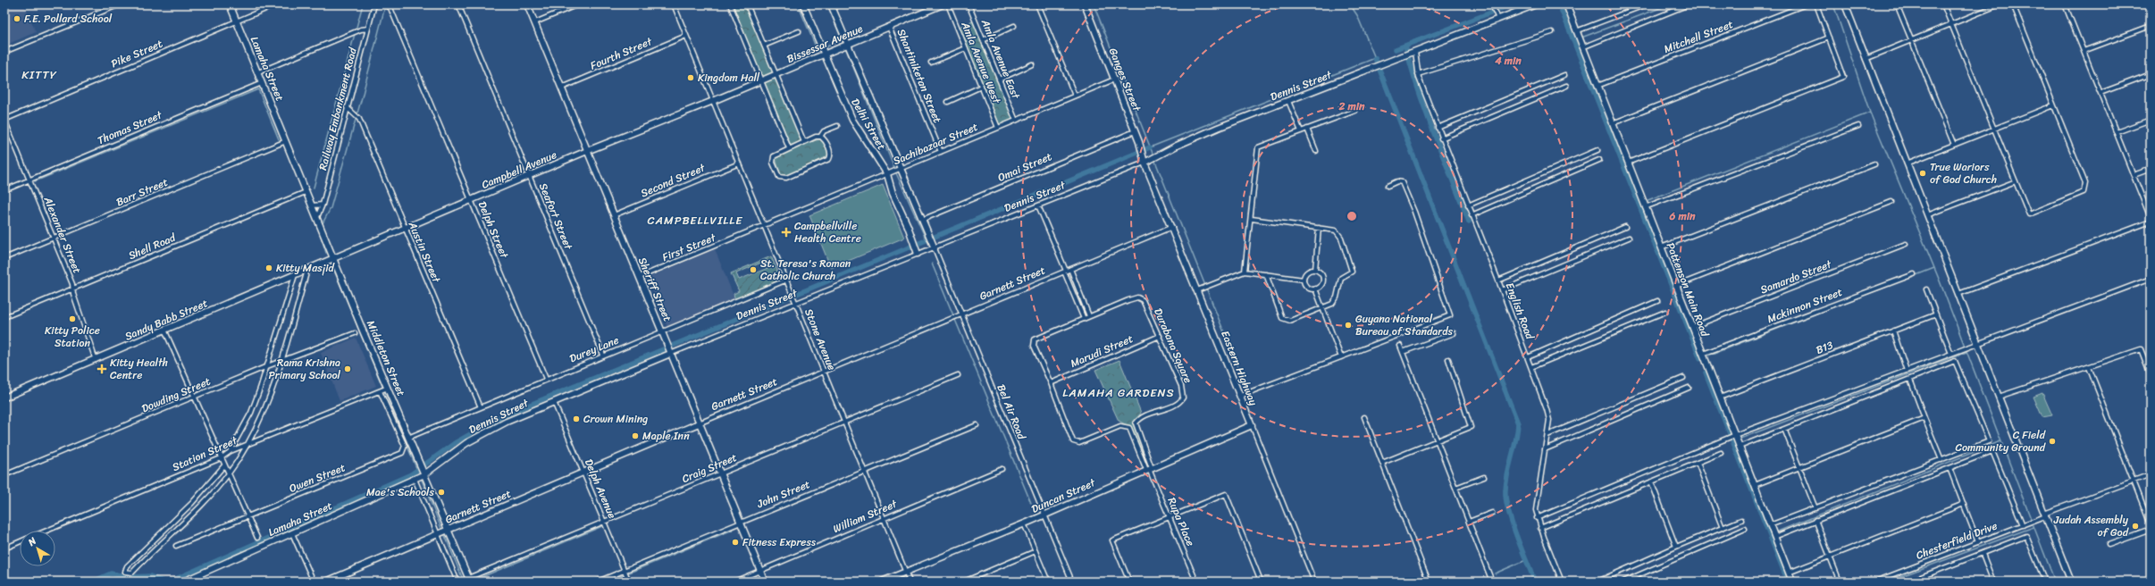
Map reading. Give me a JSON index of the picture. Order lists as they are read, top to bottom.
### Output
{
  "streets": {
    "street": [
      "Mitchell Street",
      "Bissessar Avenue",
      "Pike Street",
      "Fourth Street",
      "Amla Avenue East",
      "Amla Avenue West",
      "Lamaha Street",
      "Shantiniketan Street",
      "Ganges Street",
      "Dennis Street",
      "Railway Embankment Road",
      "Delhi Street",
      "Thomas Street",
      "Sachibazaar Street",
      "Omai Street",
      "Campbell Avenue",
      "Second Street",
      "Barr Street",
      "Seafort Street",
      "Delph Street",
      "Alexander Street",
      "Shell Road",
      "First Street",
      "Austin Street",
      "Samardo Street",
      "Garnett Street",
      "Sheriff Street",
      "Pattenson Main Road",
      "Mckinnon Street",
      "English Road",
      "Sandy Babb Street",
      "Stone Avenue",
      "Durabana Square",
      "B13",
      "Durey Lane",
      "Marudi Street",
      "Middleton Street",
      "Eastern Highway",
      "Dowding Street",
      "Bel Air Road",
      "Station Street",
      "Craig Street",
      "Owen Street",
      "Delph Avenue",
      "John Street",
      "Duncan Street",
      "William Street",
      "Rupa Place",
      "Chesterfield Drive"
    ]
  },
  "crossings": [
    ["Mitchell Street", "Pattenson Main Road"],
    ["Bissessar Avenue", "Shantiniketan Street"],
    ["Bissessar Avenue", "Delhi Street"],
    ["Bissessar Avenue", "Campbell Avenue"],
    ["Bissessar Avenue", "Stone Avenue"],
    ["Pike Street", "Lamaha Street"],
    ["Pike Street", "Alexander Street"],
    ["Fourth Street", "Sheriff Street"],
    ["Fourth Street", "Stone Avenue"],
    ["Amla Avenue East", "Sachibazaar Street"],
    ["Amla Avenue West", "Sachibazaar Street"],
    ["Lamaha Street", "Dennis Street"],
    ["Lamaha Street", "Thomas Street"],
    ["Lamaha Street", "Barr Street"],
    ["Lamaha Street", "Middleton Street"],
    ["Shantiniketan Street", "Sachibazaar Street"],
    ["Ganges Street", "Dennis Street"],
    ["Ganges Street", "Sachibazaar Street"],
    ["Ganges Street", "Omai Street"],
    ["Ganges Street", "Eastern Highway"],
    ["Dennis Street", "Delhi Street"],
    ["Dennis Street", "Sheriff Street"],
    ["Dennis Street", "English Road"],
    ["Dennis Street", "Stone Avenue"],
    ["Dennis Street", "Middleton Street"],
    ["Dennis Street", "Eastern Highway"],
    ["Dennis Street", "Bel Air Road"],
    ["Dennis Street", "Delph Avenue"],
    ["Railway Embankment Road", "Austin Street"],
    ["Railway Embankment Road", "Middleton Street"],
    ["Delhi Street", "Sachibazaar Street"],
    ["Delhi Street", "Omai Street"],
    ["Delhi Street", "Bel Air Road"],
    ["Thomas Street", "Alexander Street"],
    ["Sachibazaar Street", "First Street"],
    ["Sachibazaar Street", "Stone Avenue"],
    ["Campbell Avenue", "Seafort Street"],
    ["Campbell Avenue", "Delph Street"],
    ["Campbell Avenue", "Austin Street"],
    ["Campbell Avenue", "Sheriff Street"],
    ["Campbell Avenue", "Sandy Babb Street"],
    ["Campbell Avenue", "Stone Avenue"],
    ["Campbell Avenue", "Middleton Street"],
    ["Second Street", "Sheriff Street"],
    ["Second Street", "Stone Avenue"],
    ["Barr Street", "Alexander Street"],
    ["Barr Street", "Middleton Street"],
    ["Seafort Street", "Durey Lane"],
    ["Delph Street", "Durey Lane"],
    ["Alexander Street", "Shell Road"],
    ["Alexander Street", "Sandy Babb Street"],
    ["Shell Road", "Middleton Street"],
    ["First Street", "Sheriff Street"],
    ["First Street", "Stone Avenue"],
    ["Austin Street", "Durey Lane"],
    ["Samardo Street", "Pattenson Main Road"],
    ["Garnett Street", "Sheriff Street"],
    ["Garnett Street", "Stone Avenue"],
    ["Garnett Street", "Middleton Street"],
    ["Garnett Street", "Eastern Highway"],
    ["Garnett Street", "Bel Air Road"],
    ["Garnett Street", "Delph Avenue"],
    ["Sheriff Street", "Durey Lane"],
    ["Sheriff Street", "Craig Street"],
    ["Sheriff Street", "John Street"],
    ["Sheriff Street", "William Street"],
    ["Pattenson Main Road", "Mckinnon Street"],
    ["Pattenson Main Road", "B13"],
    ["Sandy Babb Street", "Middleton Street"],
    ["Stone Avenue", "Durey Lane"],
    ["Stone Avenue", "Craig Street"],
    ["Stone Avenue", "John Street"],
    ["Stone Avenue", "Duncan Street"],
    ["Stone Avenue", "William Street"],
    ["Durabana Square", "Marudi Street"],
    ["Durey Lane", "Middleton Street"],
    ["Middleton Street", "Station Street"],
    ["Middleton Street", "Craig Street"],
    ["Eastern Highway", "Duncan Street"],
    ["Bel Air Road", "Duncan Street"],
    ["Station Street", "Owen Street"],
    ["Craig Street", "Delph Avenue"],
    ["Delph Avenue", "John Street"],
    ["Duncan Street", "Rupa Place"]
  ],
  "districts": ["KITTY", "CAMPBELLVILLE", "LAMAHA GARDENS"],
  "places": {
    "other": [
      "F.E. Pollard School",
      "Kingdom Hall",
      "True Wariors of God Church",
      "Kitty Masjid",
      "St. Teresa's Roman Catholic Church",
      "Kitty Police Station",
      "Guyana National Bureau of Standards",
      "Rama Krishna Primary School",
      "Crown Mining",
      "Maple Inn",
      "C Field Community Ground",
      "Mae's Schools",
      "Judah Assembly of God",
      "Fitness Express"
    ],
    "health": ["Campbellville Health Centre", "Kitty Health Centre"]
  },
  "north": "top left",
  "rings": ["4 min", "2 min", "6 min"]
}
